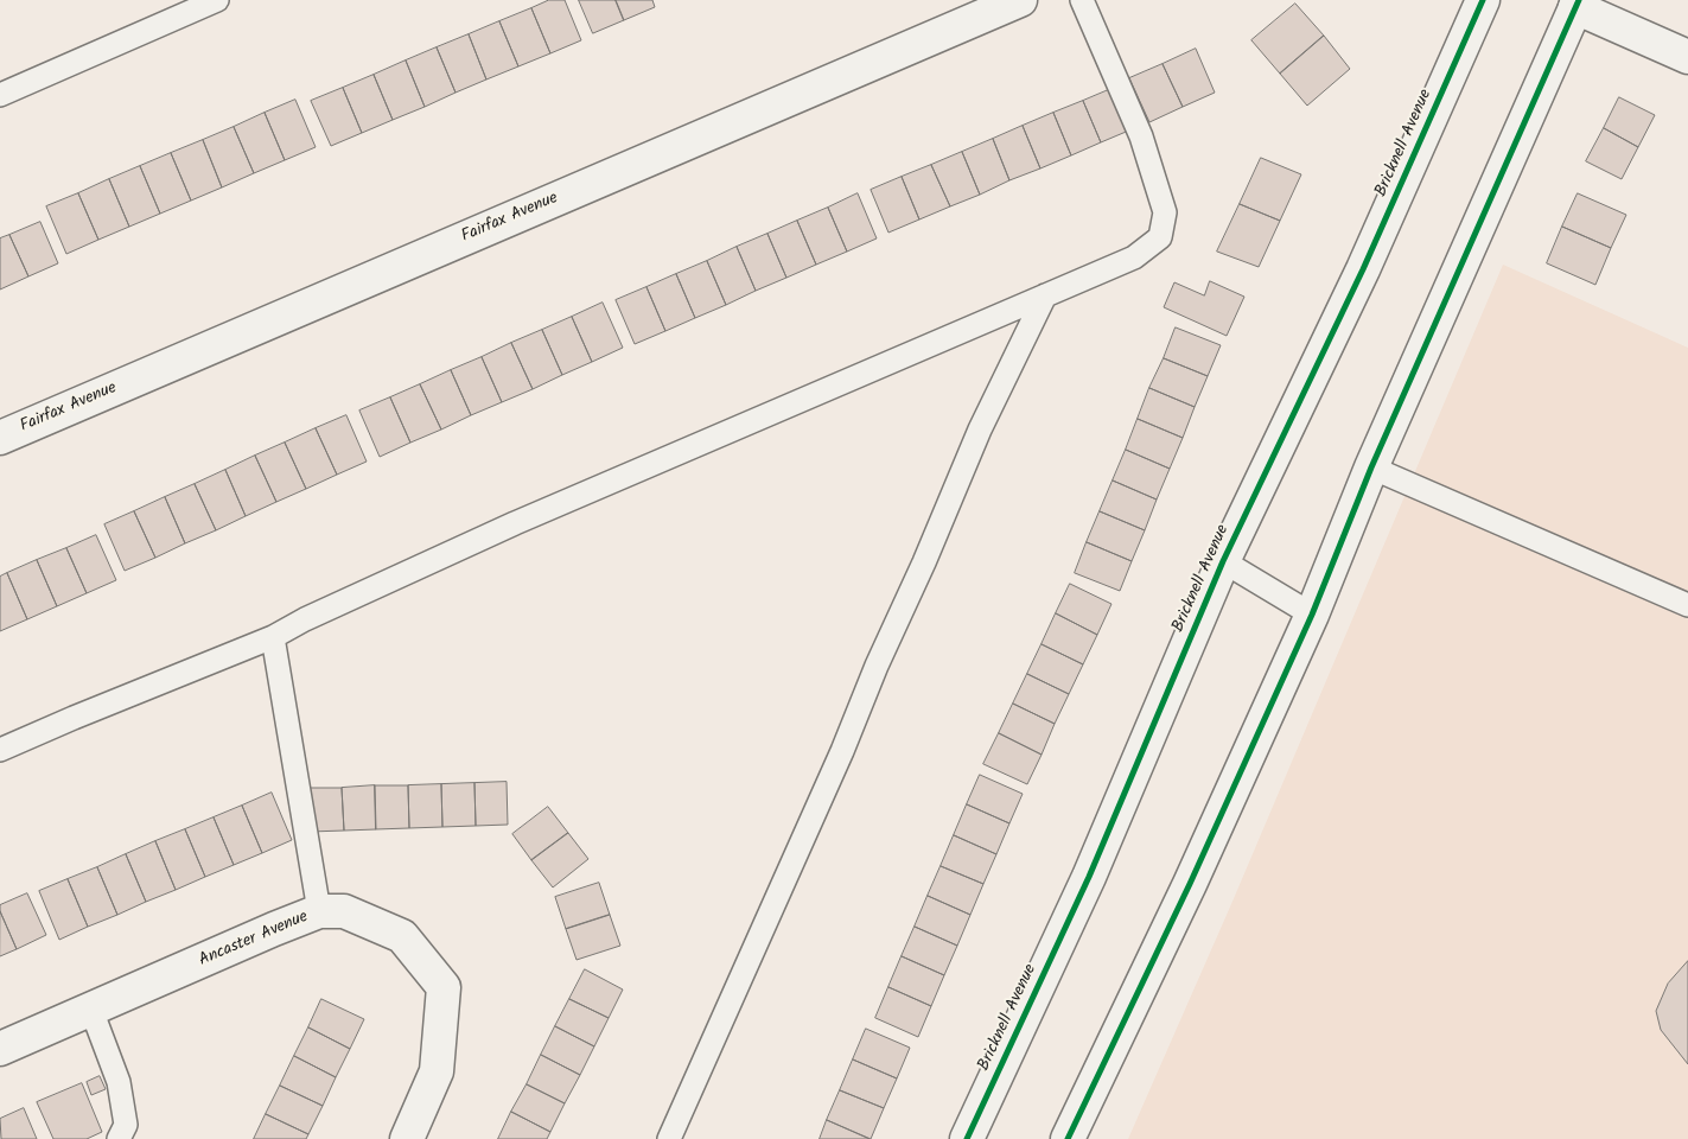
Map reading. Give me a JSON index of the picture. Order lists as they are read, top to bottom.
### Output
{
  "streets": {
    "street": ["Bricknell Avenue", "Fairfax Avenue", "Ancaster Avenue"]
  }
}
